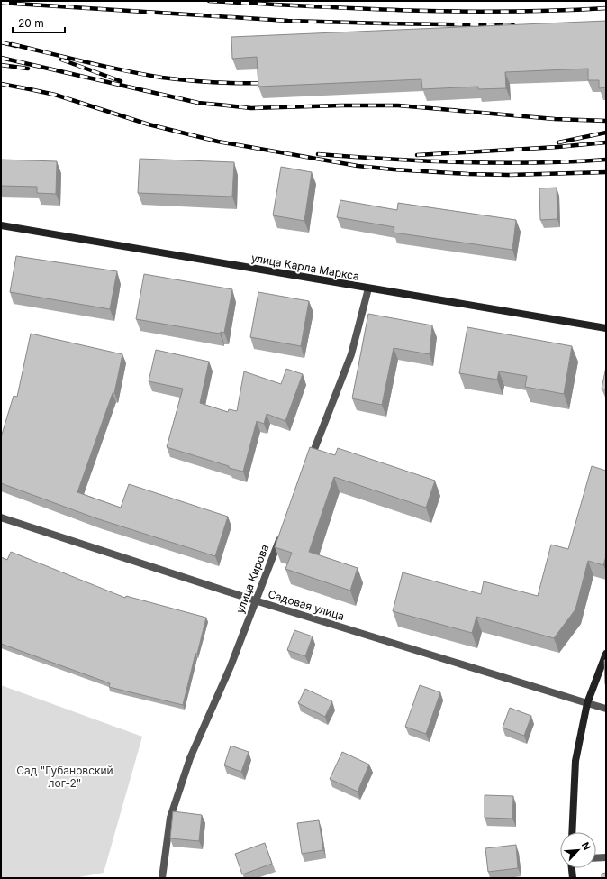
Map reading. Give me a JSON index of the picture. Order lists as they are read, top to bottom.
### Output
{
  "streets": {
    "main road": ["улица Карла Маркса"],
    "street": ["улица Кирова", "Садовая улица"]
  },
  "crossings": [
    ["улица Кирова", "Садовая улица"]
  ],
  "parks": ["Сад \"Губановский лог-2\""],
  "scale_bar": "20 m",
  "north": "top right"
}
